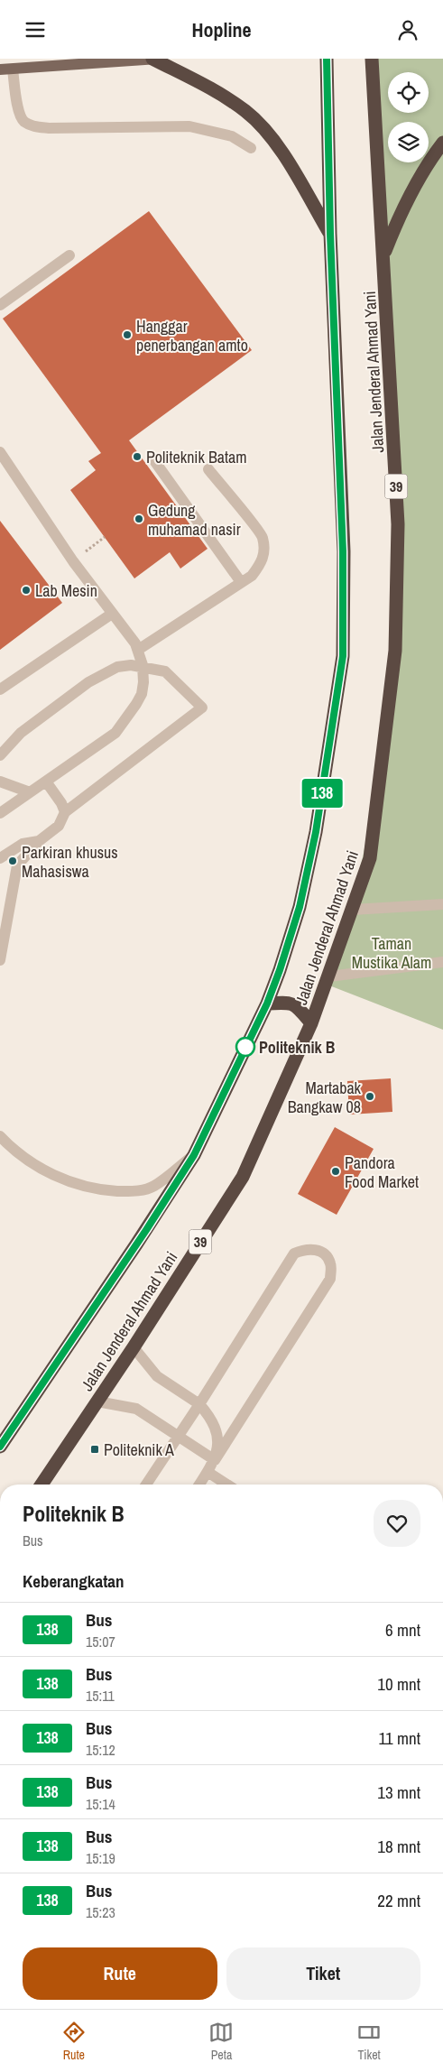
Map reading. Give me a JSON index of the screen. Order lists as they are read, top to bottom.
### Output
{
  "streets": {
    "highway": ["Jalan Jenderal Ahmad Yani", "39"]
  },
  "parks": ["Taman Mustika Alam"],
  "places": {
    "other": [
      "Hanggar penerbangan amto",
      "Politeknik Batam",
      "Gedung muhamad nasir",
      "Lab Mesin",
      "Parkiran khusus Mahasiswa",
      "Politeknik B",
      "Martabak Bangkaw 08",
      "Pandora Food Market"
    ],
    "transit": ["Politeknik A"]
  },
  "lines": ["bus line 138"],
  "page": {
    "header": "Hopline",
    "on_map": "138",
    "heading": [
      ["Politeknik B", "Bus"],
      "Keberangkatan"
    ],
    "list": [
      {
        "mark": "138",
        "name": "Bus",
        "note": "15:07",
        "value": "6 mnt"
      },
      {
        "mark": "138",
        "name": "Bus",
        "note": "15:11",
        "value": "10 mnt"
      },
      {
        "mark": "138",
        "name": "Bus",
        "note": "15:12",
        "value": "11 mnt"
      },
      {
        "mark": "138",
        "name": "Bus",
        "note": "15:14",
        "value": "13 mnt"
      },
      {
        "mark": "138",
        "name": "Bus",
        "note": "15:19",
        "value": "18 mnt"
      },
      {
        "mark": "138",
        "name": "Bus",
        "note": "15:23",
        "value": "22 mnt"
      }
    ],
    "buttons": ["Rute", "Tiket"],
    "tabs": ["Rute", "Peta", "Tiket"]
  }
}
